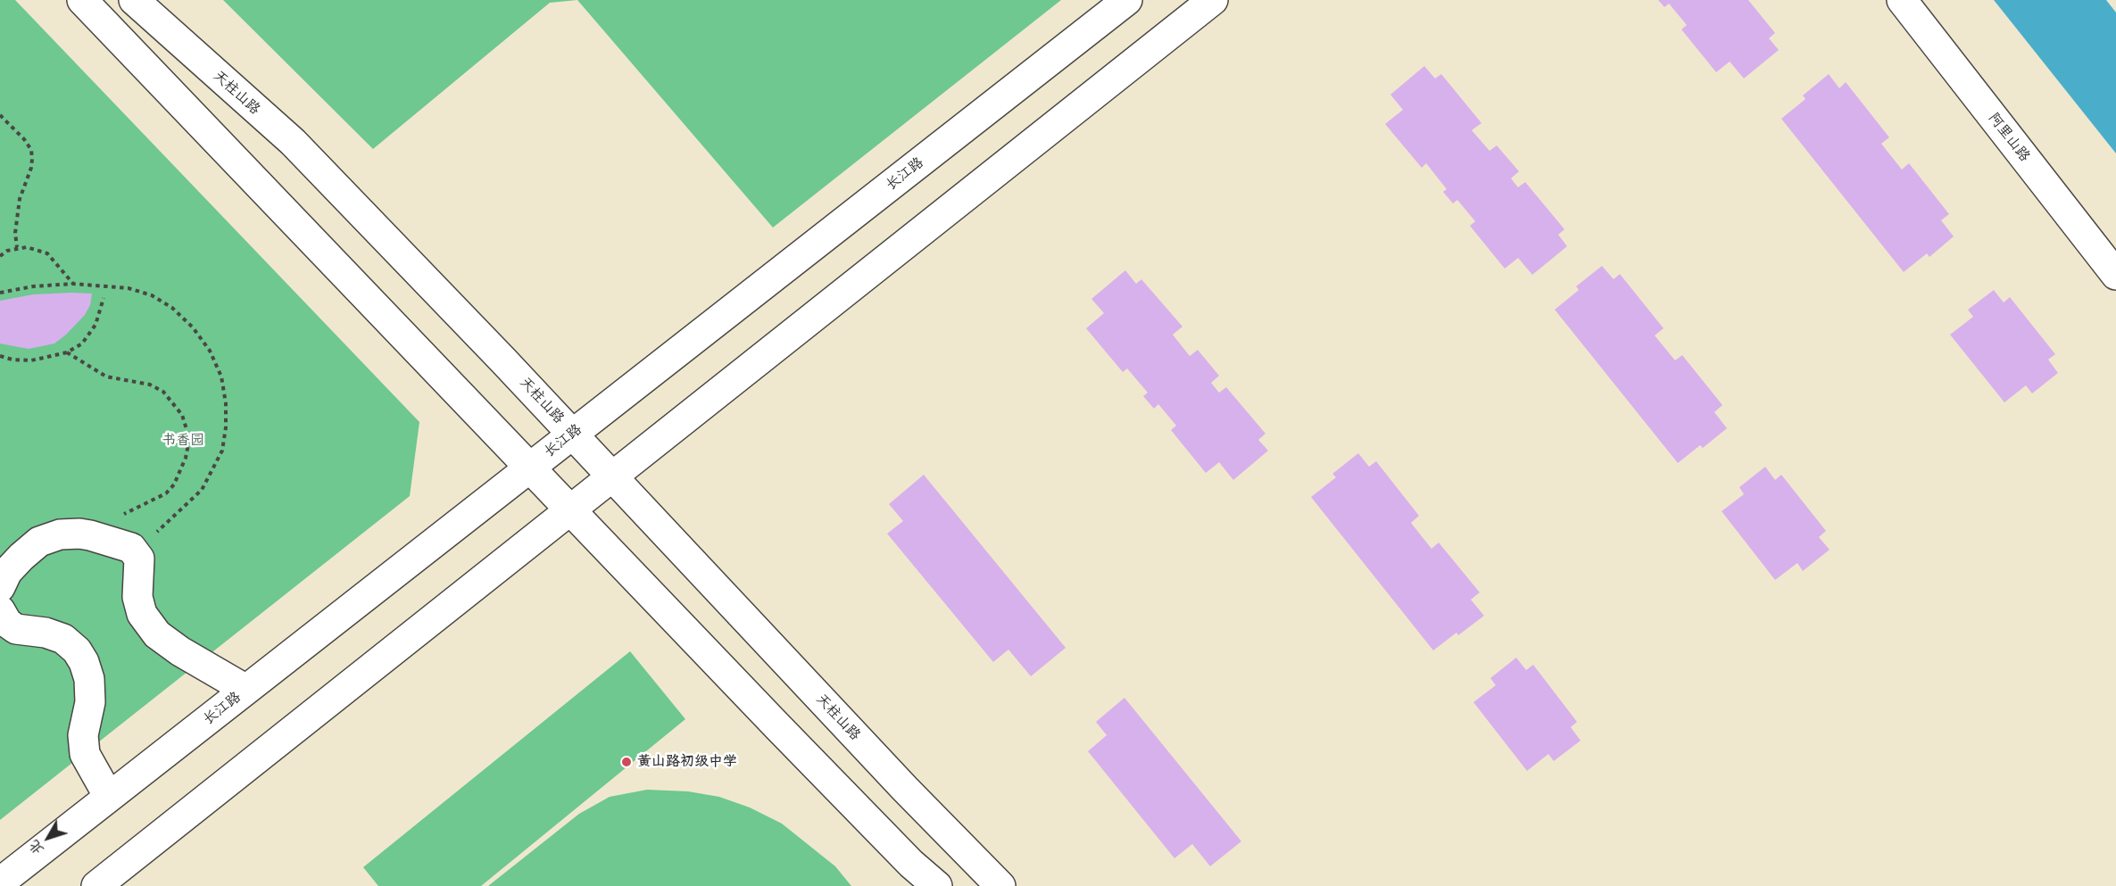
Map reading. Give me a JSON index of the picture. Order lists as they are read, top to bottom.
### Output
{
  "streets": {
    "street": ["天柱山路", "阿里山路", "长江路"]
  },
  "crossings": [
    ["天柱山路", "长江路"]
  ],
  "parks": ["书香园"],
  "places": ["黄山路初级中学"],
  "north": "bottom left"
}
